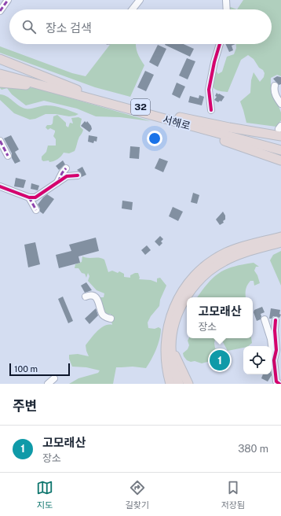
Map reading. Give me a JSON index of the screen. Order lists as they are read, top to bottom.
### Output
{
  "streets": {
    "highway": ["32", "서해로"]
  },
  "scale_bar": "100 m",
  "page": {
    "search": "장소 검색",
    "popup": ["고모래산", "장소"],
    "pins": "1",
    "scale": "100 m",
    "heading": "주변",
    "list": [
      {
        "mark": "1",
        "name": "고모래산",
        "note": "장소",
        "value": "380 m"
      }
    ],
    "nav": ["지도", "길찾기", "저장됨"]
  }
}
